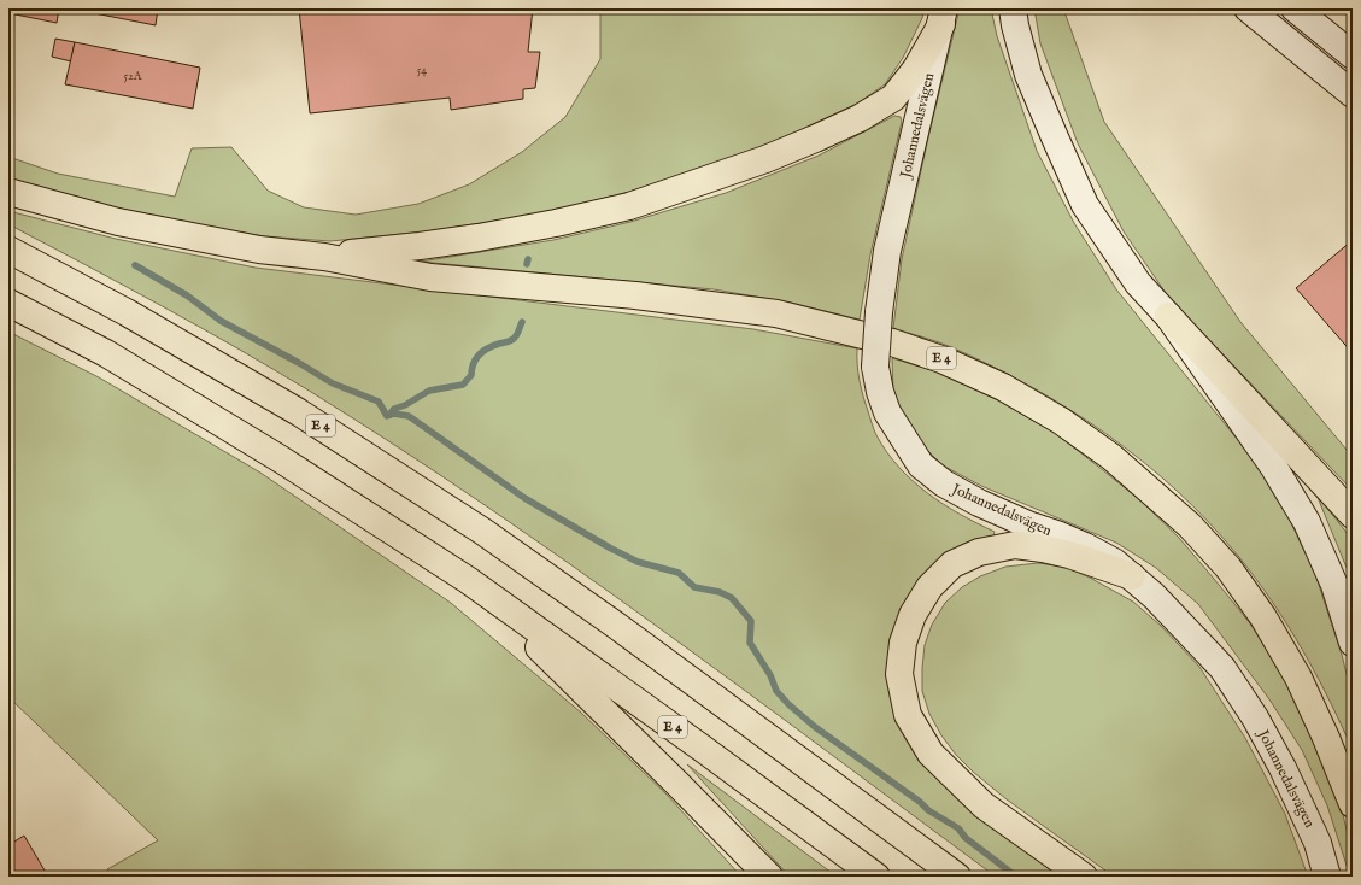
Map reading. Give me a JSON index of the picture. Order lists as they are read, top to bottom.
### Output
{
  "streets": {
    "highway": ["E 4"],
    "main road": ["Johannedalsvägen"]
  },
  "crossings": [
    ["Johannedalsvägen", "E 4"]
  ],
  "house_numbers": ["54", "52A"]
}
